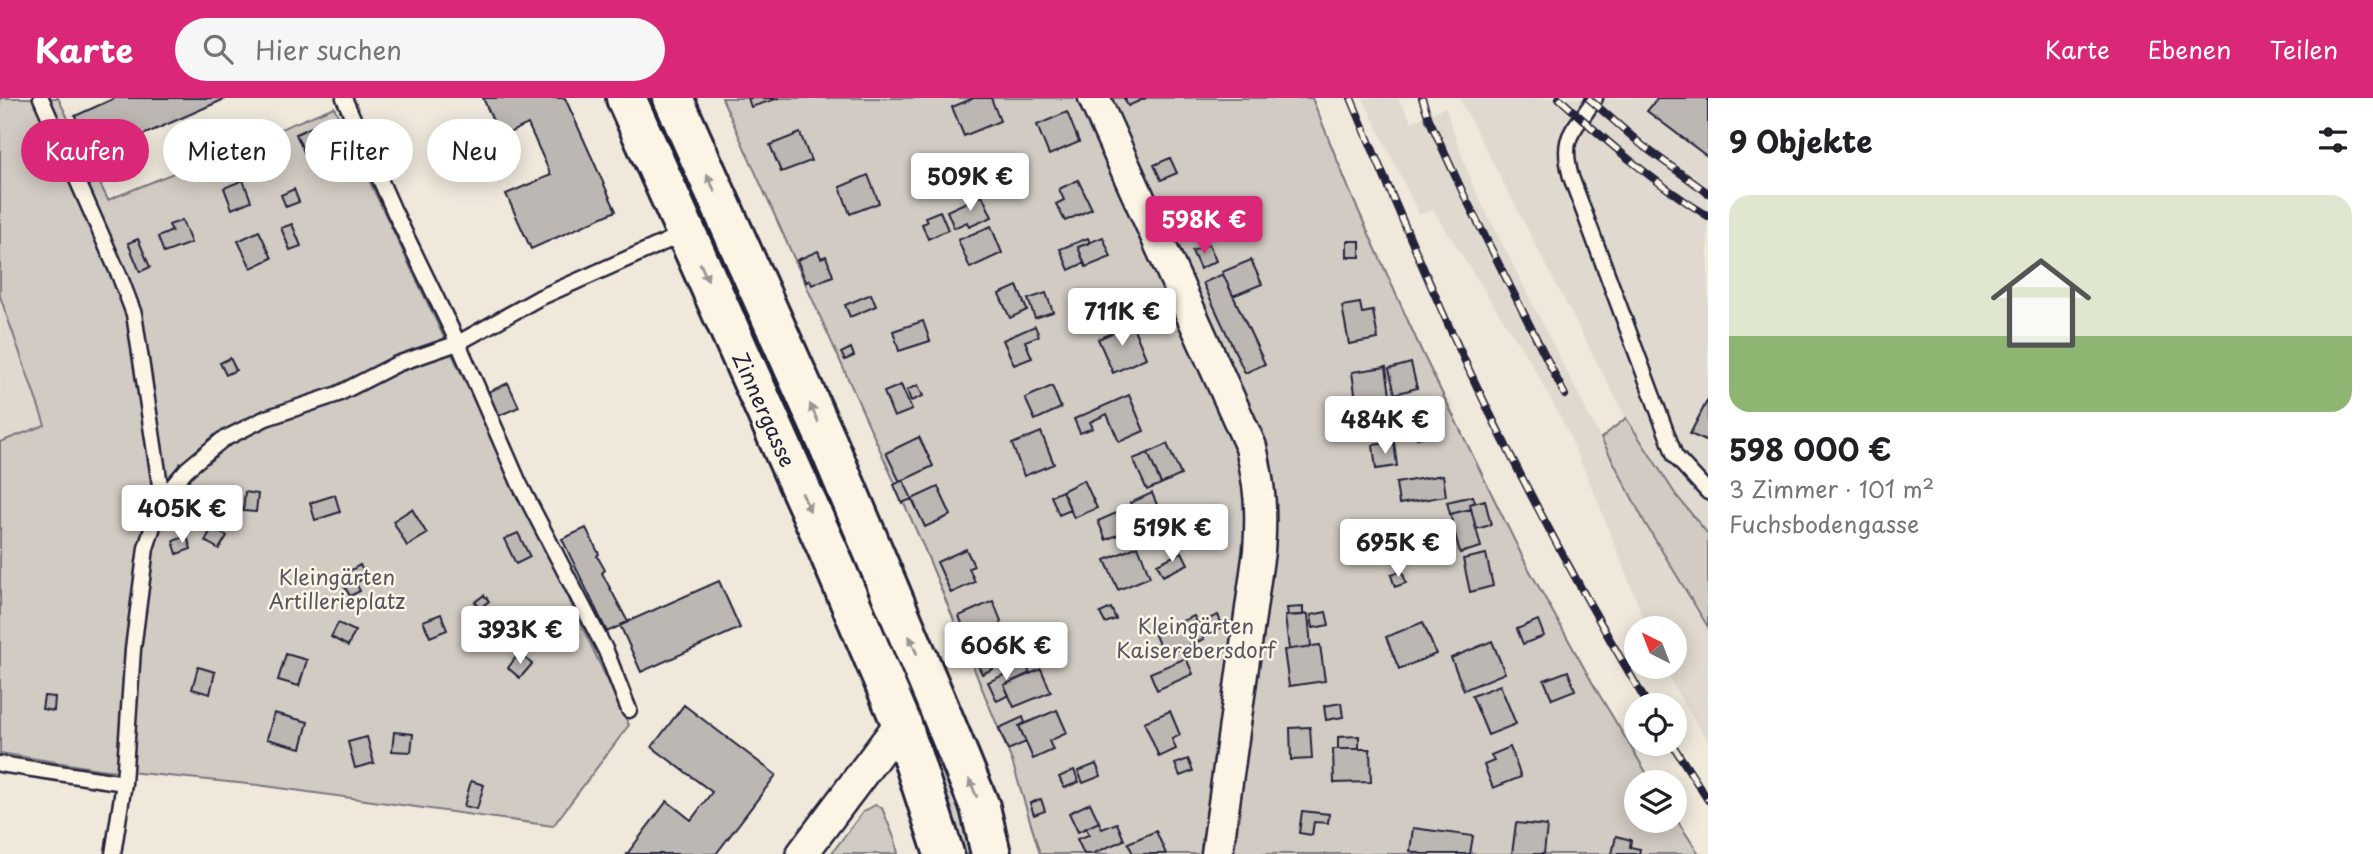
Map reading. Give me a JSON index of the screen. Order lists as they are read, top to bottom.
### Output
{
  "streets": {
    "main road": ["Zinnergasse"]
  },
  "parks": ["Kleingärten Artillerieplatz", "Kleingärten Kaiserebersdorf"],
  "north": "top left",
  "page": {
    "header": "Karte",
    "search": "Hier suchen",
    "nav": ["Karte", "Ebenen", "Teilen"],
    "heading": "9 Objekte",
    "chip": [
      "Kaufen",
      "Mieten",
      "Filter",
      "Neu"
    ],
    "price": [
      "509K €",
      "598K €",
      "711K €",
      "484K €",
      "405K €",
      "519K €",
      "695K €",
      "393K €",
      "606K €"
    ],
    "list": [
      {
        "name": "598 000 €",
        "note": "3 Zimmer · 101 m² · Fuchsbodengasse"
      }
    ]
  }
}
